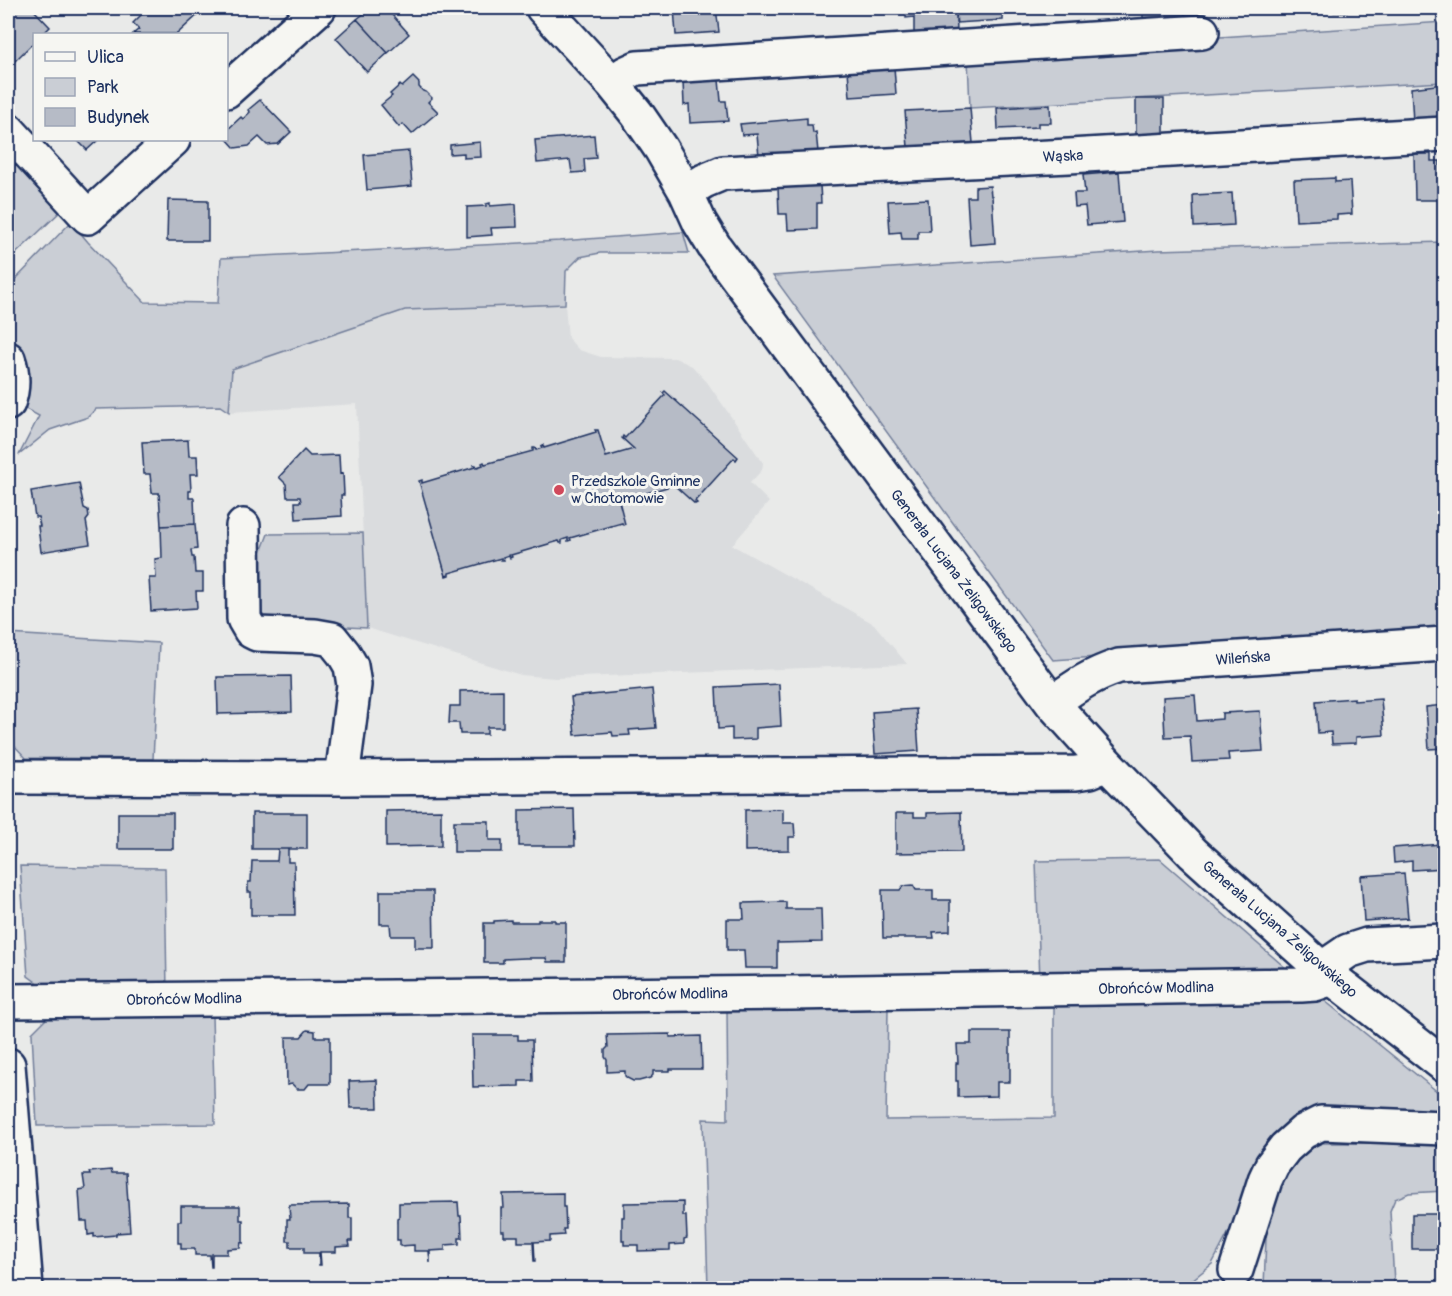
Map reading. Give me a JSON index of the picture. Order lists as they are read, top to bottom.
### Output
{
  "streets": {
    "street": [
      "Wąska",
      "Generała Lucjana Żeligowskiego",
      "Wileńska",
      "Obrońców Modlina"
    ]
  },
  "crossings": [
    ["Wąska", "Generała Lucjana Żeligowskiego"],
    ["Generała Lucjana Żeligowskiego", "Wileńska"],
    ["Generała Lucjana Żeligowskiego", "Obrońców Modlina"]
  ],
  "places": ["Przedszkole Gminne w Chotomowie"],
  "legend": ["Ulica", "Park", "Budynek"]
}
